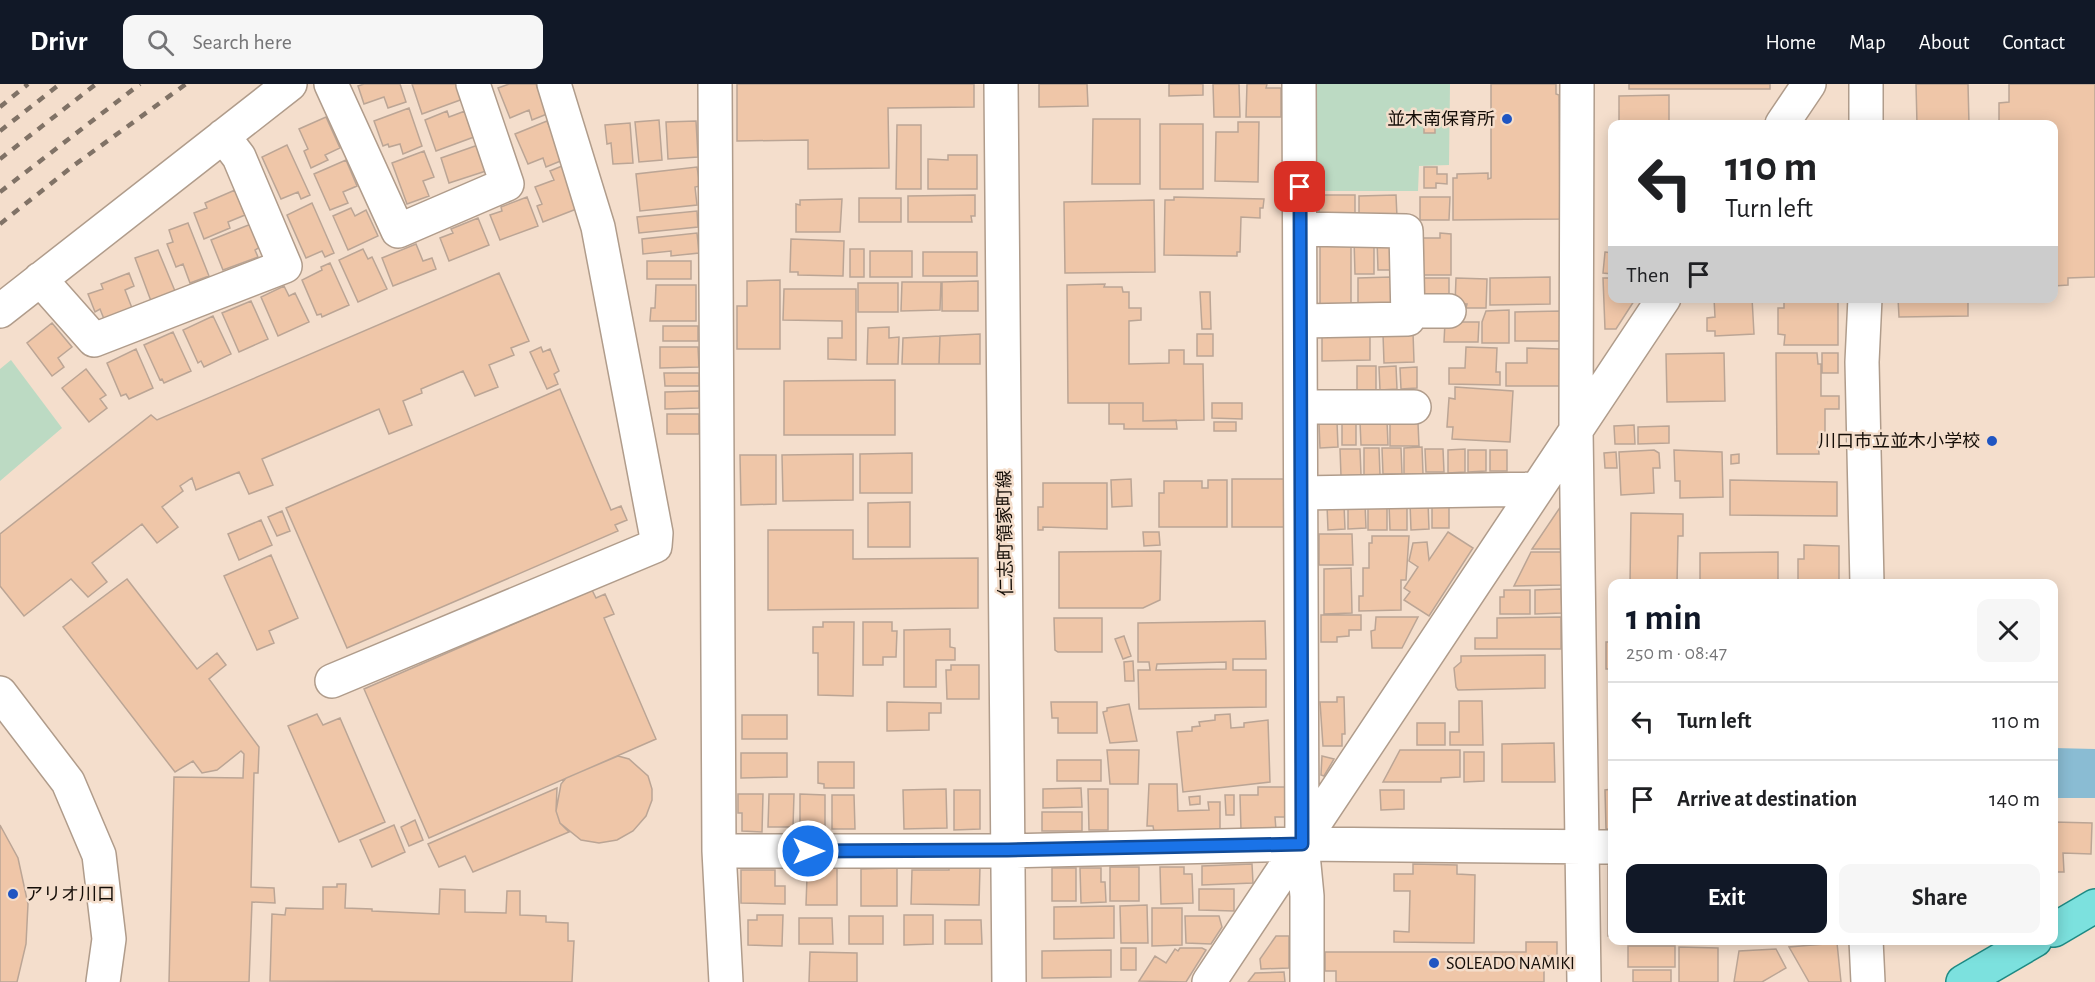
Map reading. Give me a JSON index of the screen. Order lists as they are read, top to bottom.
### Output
{
  "streets": {
    "street": ["仁志町領家町線"]
  },
  "places": [
    "並木南保育所",
    "川口市立並木小学校",
    "アリオ川口",
    "SOLEADO NAMIKI"
  ],
  "page": {
    "header": "Drivr",
    "search": "Search here",
    "nav": [
      "Home",
      "Map",
      "About",
      "Contact"
    ],
    "turn": ["110 m", "Turn left"],
    "then": "Then",
    "heading": ["1 min", "250 m · 08:47"],
    "list": [
      {
        "name": "Turn left",
        "value": "110 m"
      },
      {
        "name": "Arrive at destination",
        "value": "140 m"
      }
    ],
    "buttons": ["Exit", "Share"]
  }
}
